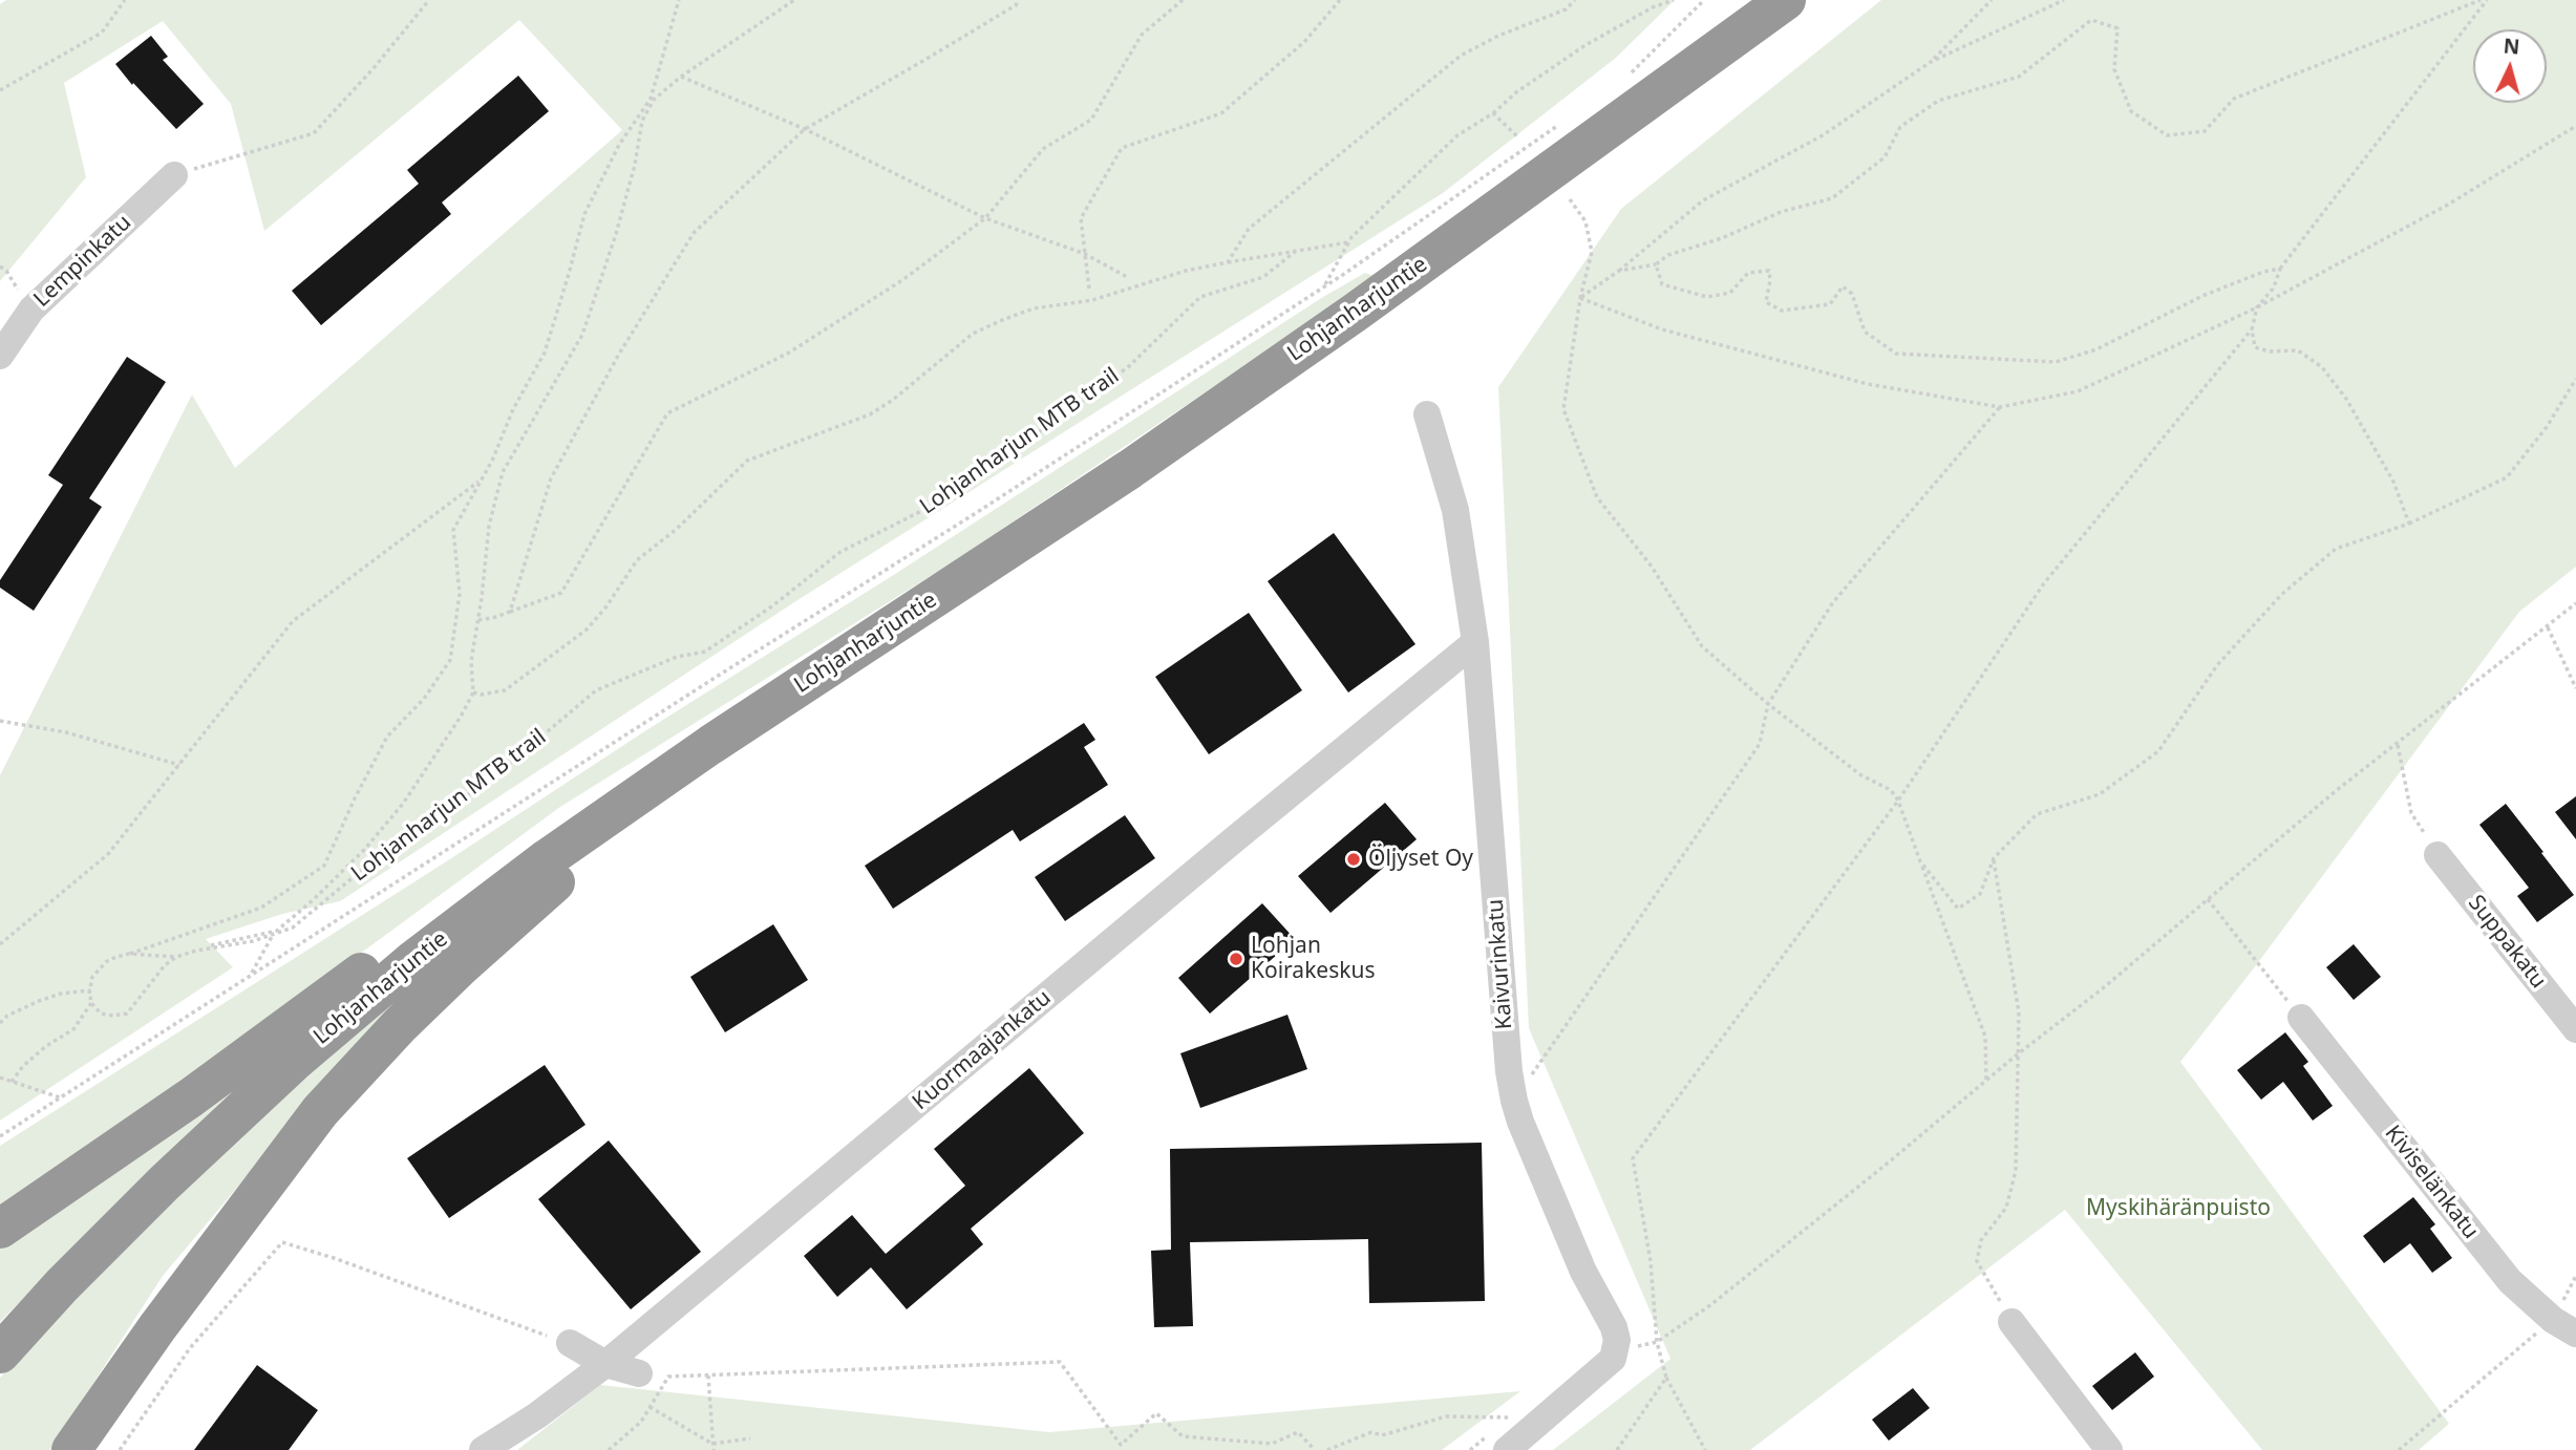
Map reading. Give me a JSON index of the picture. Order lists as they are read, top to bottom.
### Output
{
  "streets": {
    "highway": ["Lohjanharjuntie"],
    "street": [
      "Lempinkatu",
      "Suppakatu",
      "Kaivurinkatu",
      "Kuormaajankatu",
      "Kiviselänkatu"
    ],
    "path": ["Lohjanharjun MTB trail"]
  },
  "crossings": [
    ["Kaivurinkatu", "Kuormaajankatu"]
  ],
  "parks": ["Myskihäränpuisto"],
  "places": ["Öljyset Oy", "Lohjan Koirakeskus"],
  "north": "top"
}
